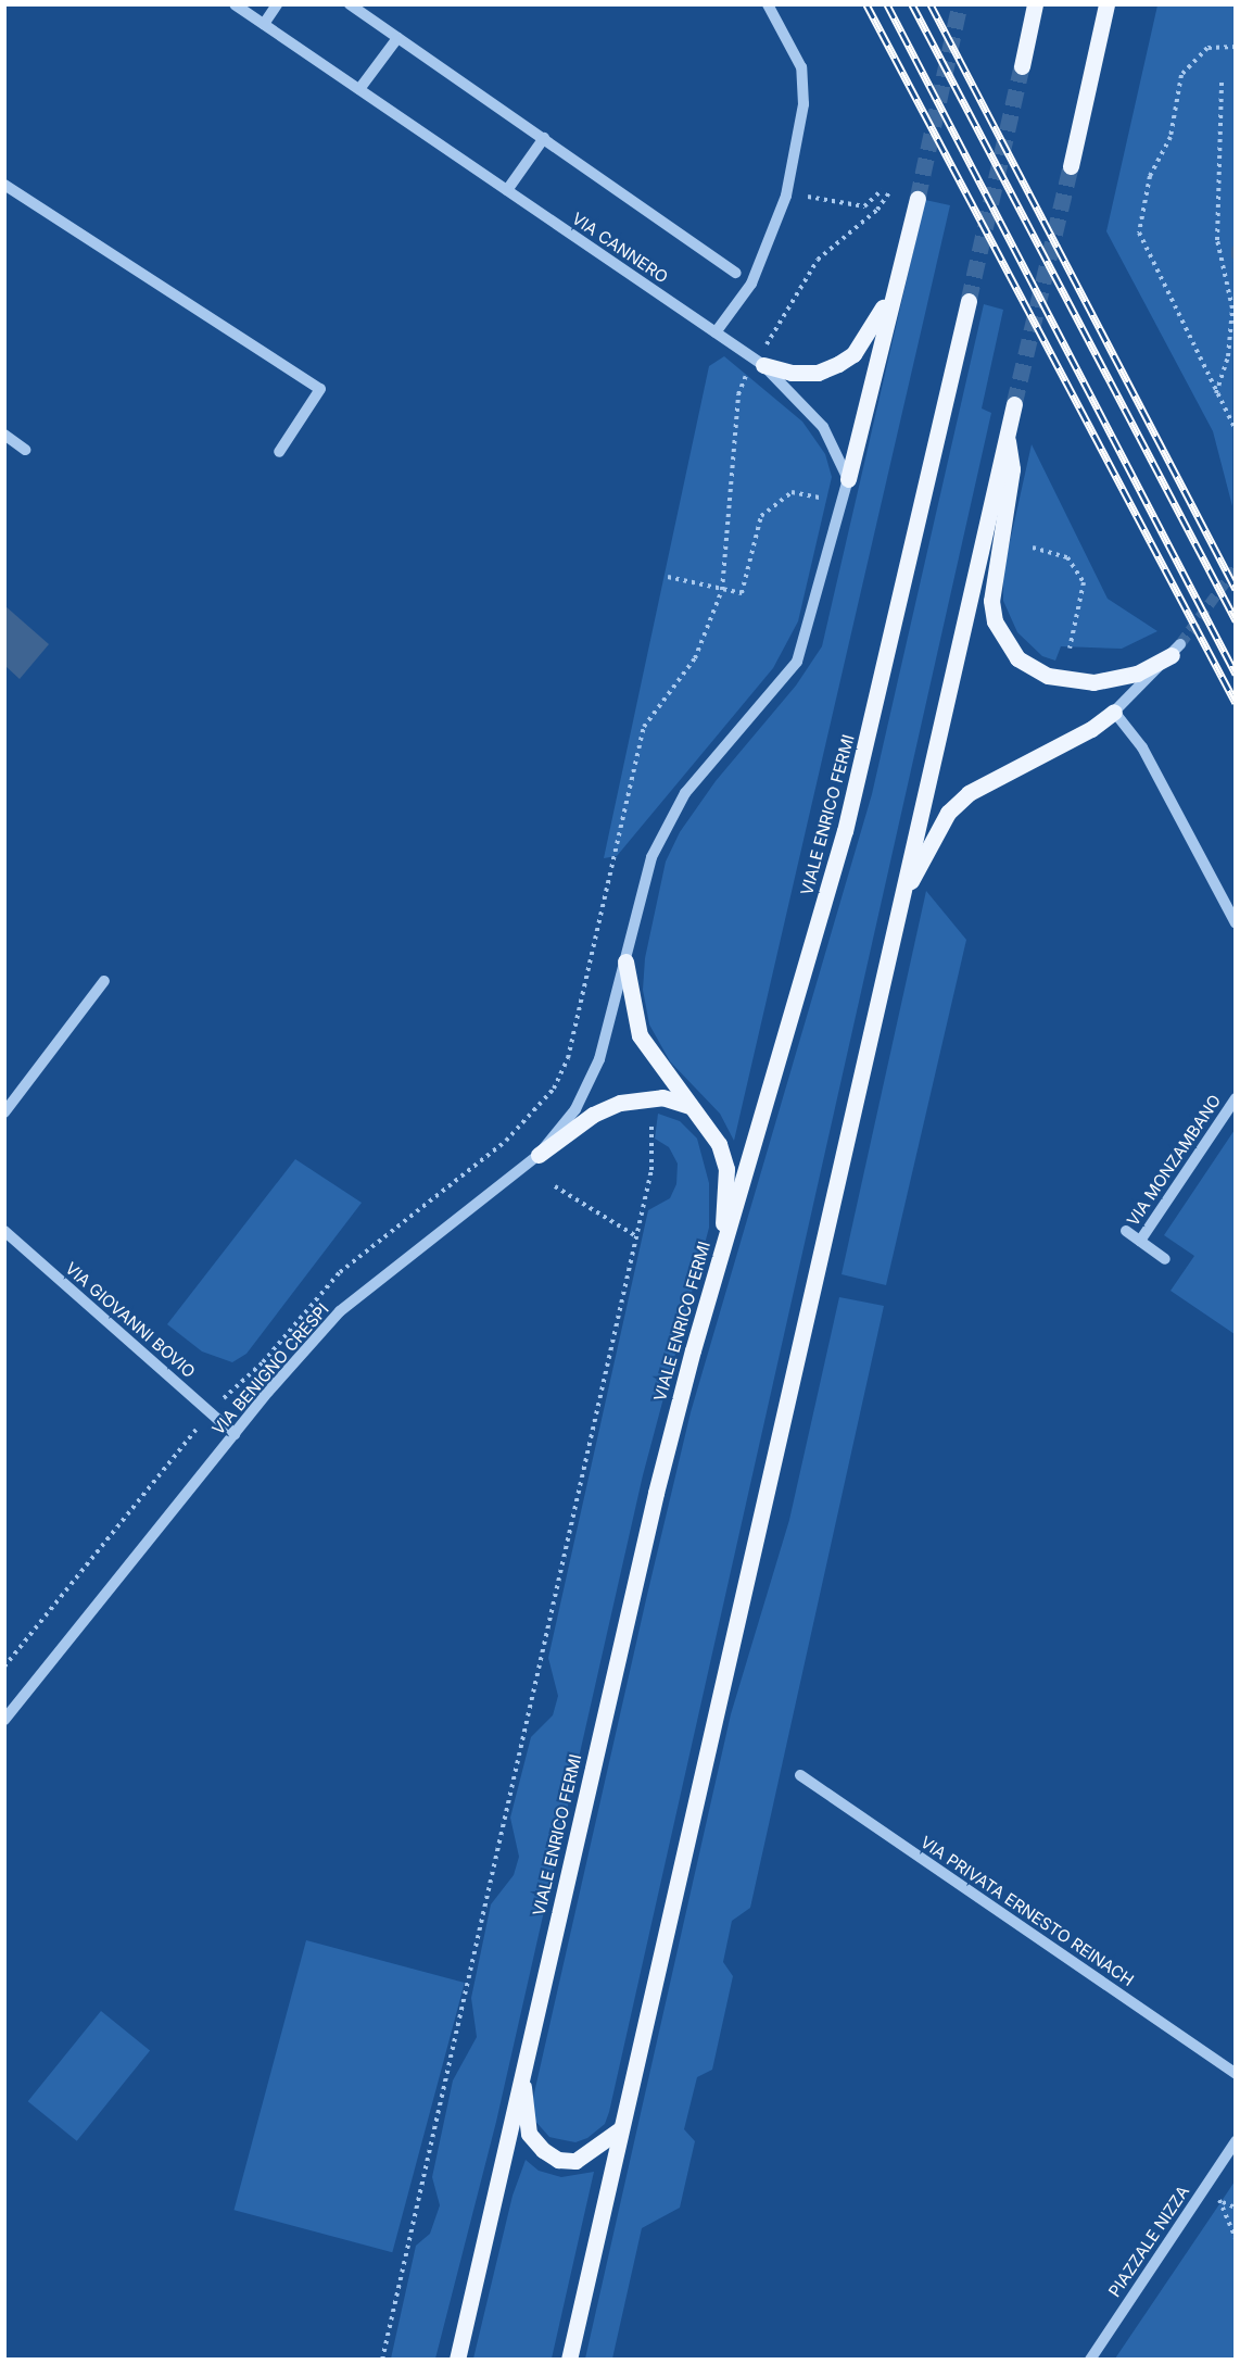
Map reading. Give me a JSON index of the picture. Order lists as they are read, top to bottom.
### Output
{
  "streets": {
    "main road": ["VIALE ENRICO FERMI"],
    "street": [
      "VIA CANNERO",
      "VIA MONZAMBANO",
      "VIA GIOVANNI BOVIO",
      "VIA BENIGNO CRESPI",
      "VIA PRIVATA ERNESTO REINACH",
      "PIAZZALE NIZZA"
    ]
  },
  "crossings": [
    ["VIA GIOVANNI BOVIO", "VIA BENIGNO CRESPI"]
  ]
}
